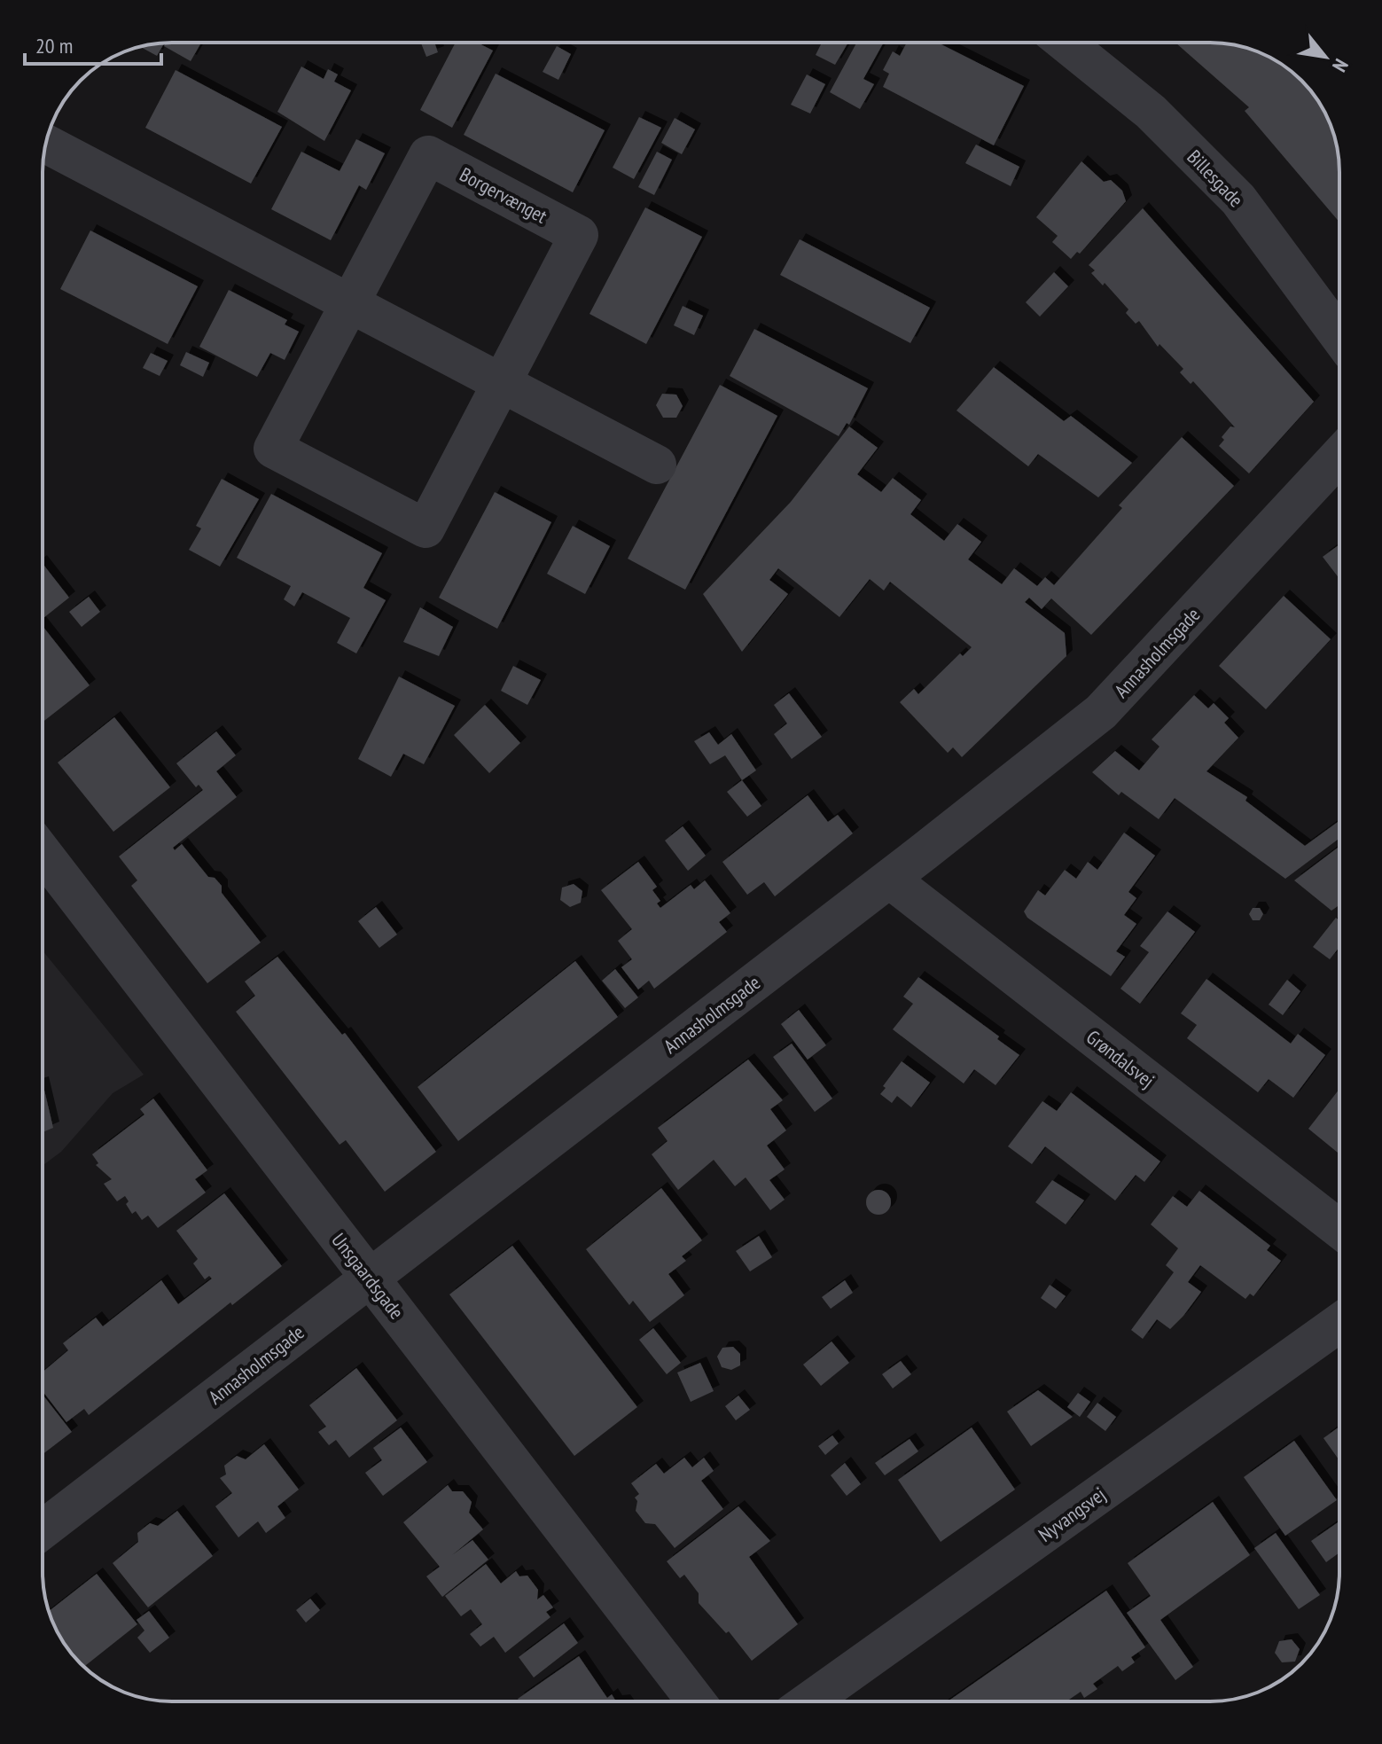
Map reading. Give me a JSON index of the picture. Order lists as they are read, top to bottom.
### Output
{
  "streets": {
    "street": [
      "Billesgade",
      "Borgervænget",
      "Annasholmsgade",
      "Grøndalsvej",
      "Unsgaardsgade",
      "Nyvangsvej"
    ]
  },
  "crossings": [
    ["Annasholmsgade", "Grøndalsvej"],
    ["Annasholmsgade", "Unsgaardsgade"]
  ],
  "scale_bar": "20 m",
  "north": "bottom right"
}
